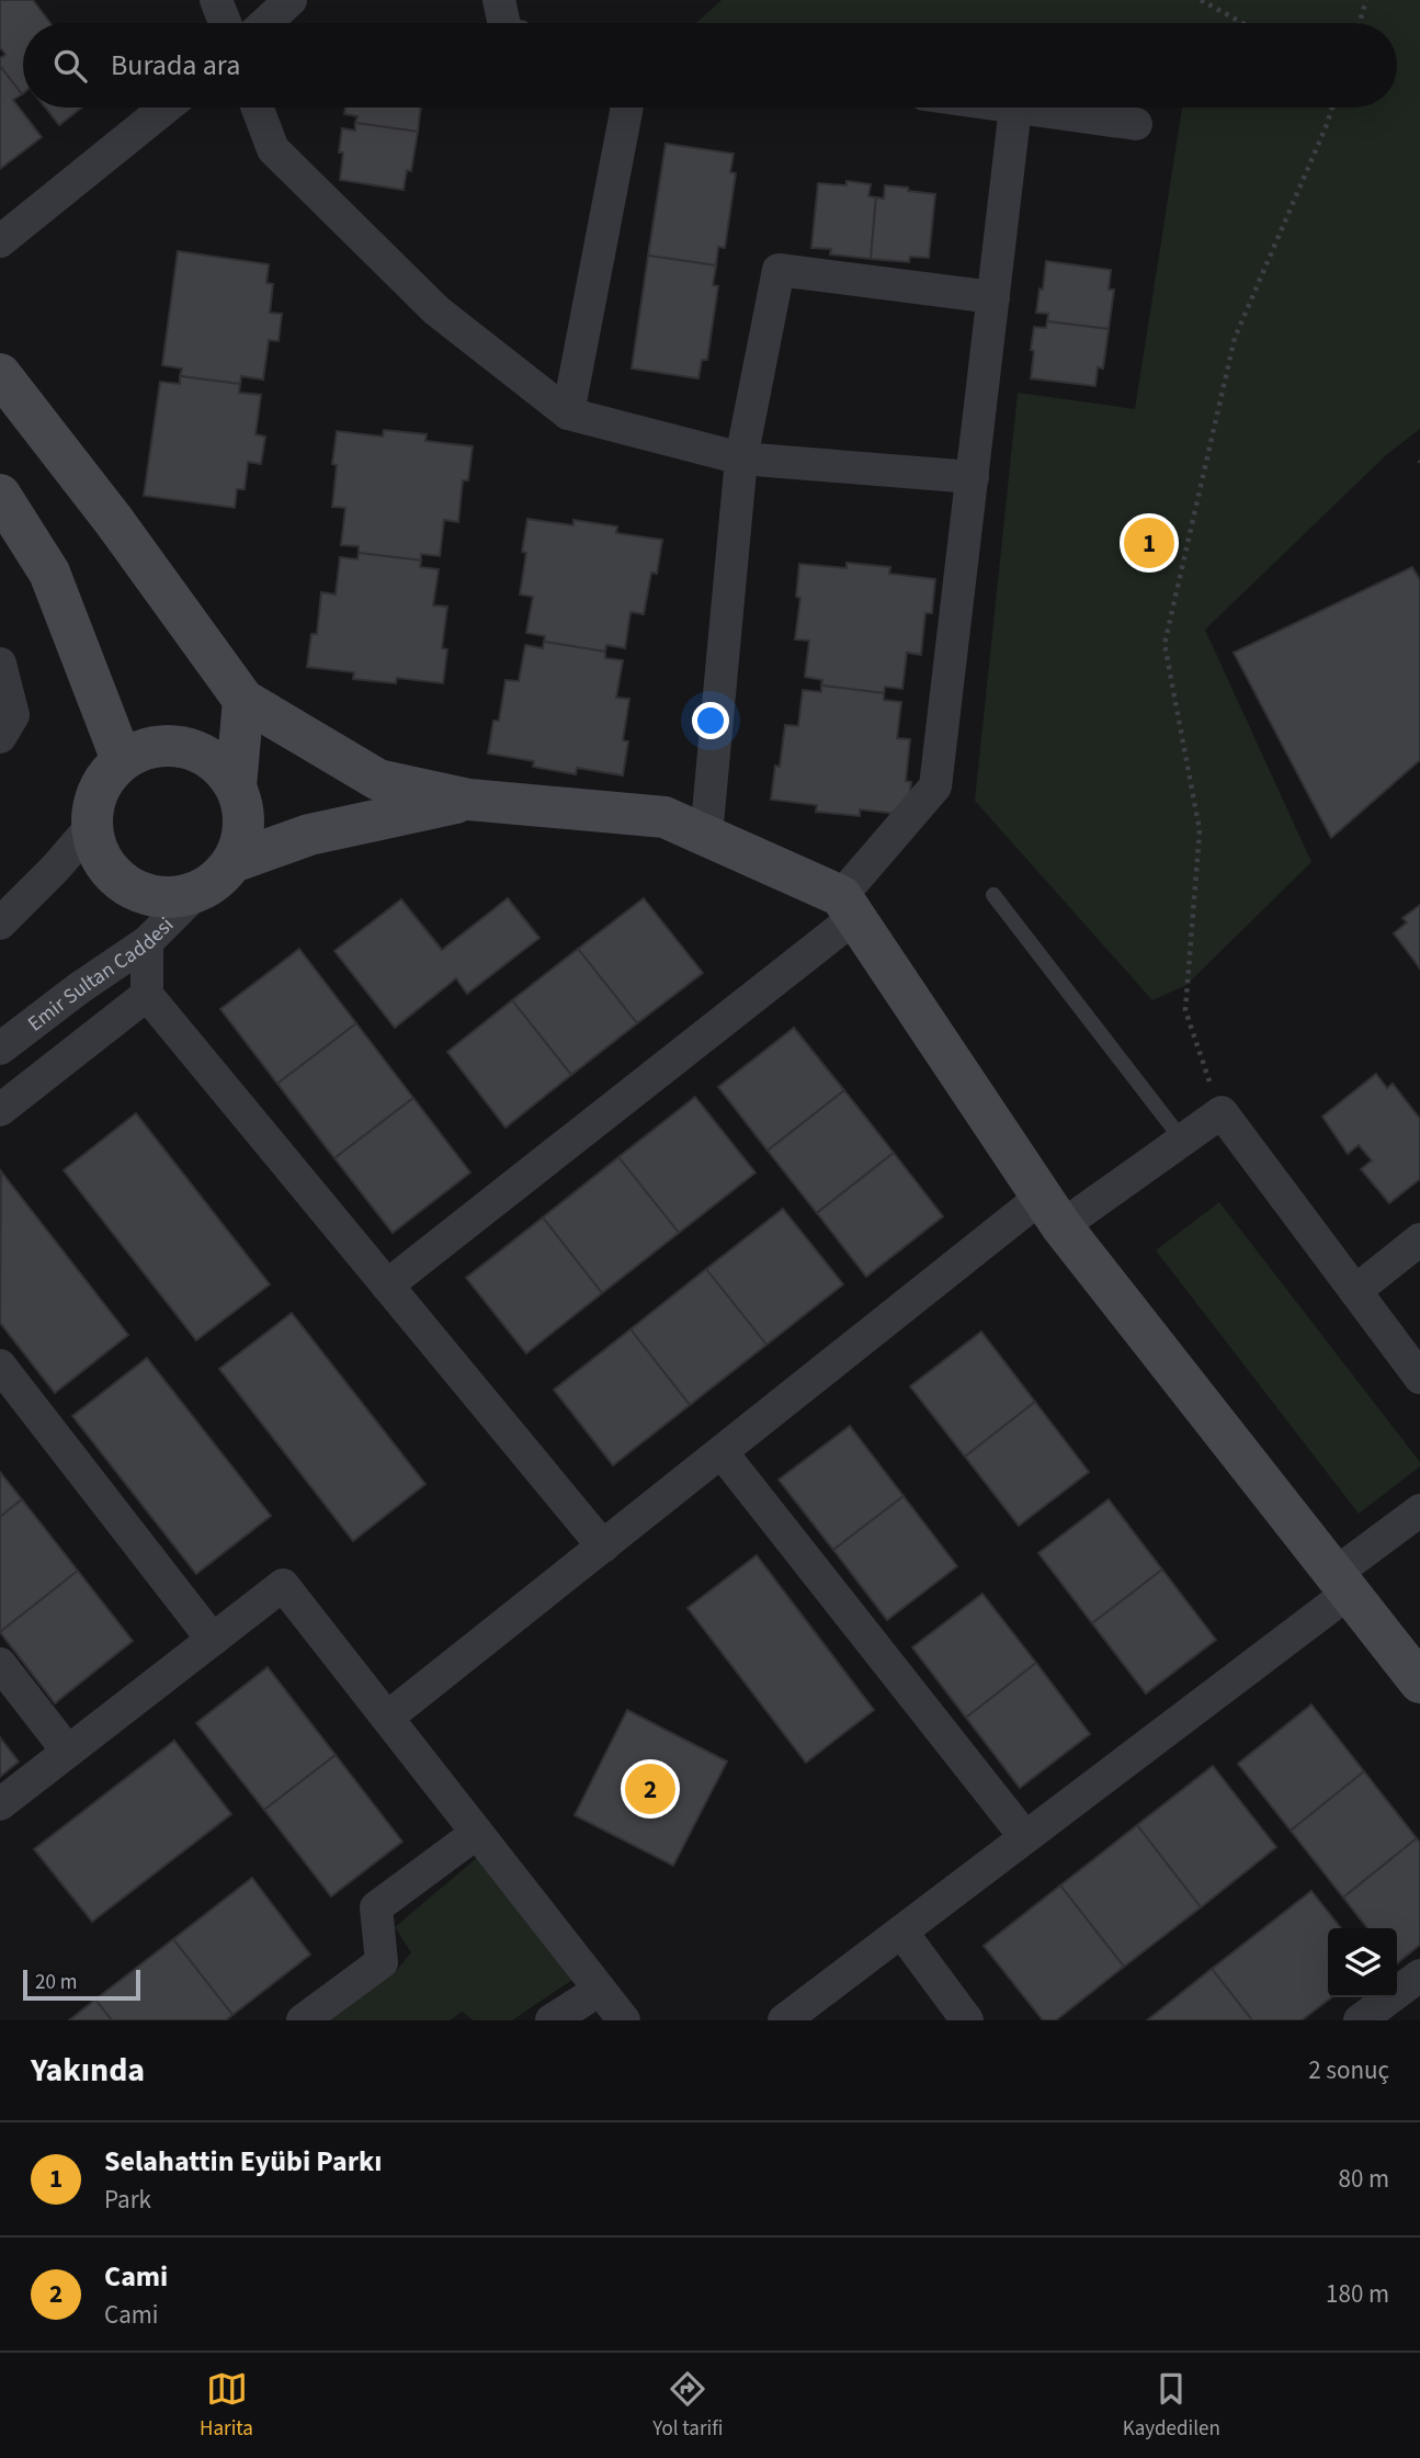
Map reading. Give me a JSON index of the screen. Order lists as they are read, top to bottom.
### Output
{
  "streets": {
    "street": ["Emir Sultan Caddesi"]
  },
  "scale_bar": "20 m",
  "page": {
    "search": "Burada ara",
    "pins": ["1", "2"],
    "scale": "20 m",
    "heading": ["Yakında", "2 sonuç"],
    "list": [
      {
        "mark": "1",
        "name": "Selahattin Eyübi Parkı",
        "note": "Park",
        "value": "80 m"
      },
      {
        "mark": "2",
        "name": "Cami",
        "note": "Cami",
        "value": "180 m"
      }
    ],
    "nav": ["Harita", "Yol tarifi", "Kaydedilen"]
  }
}
